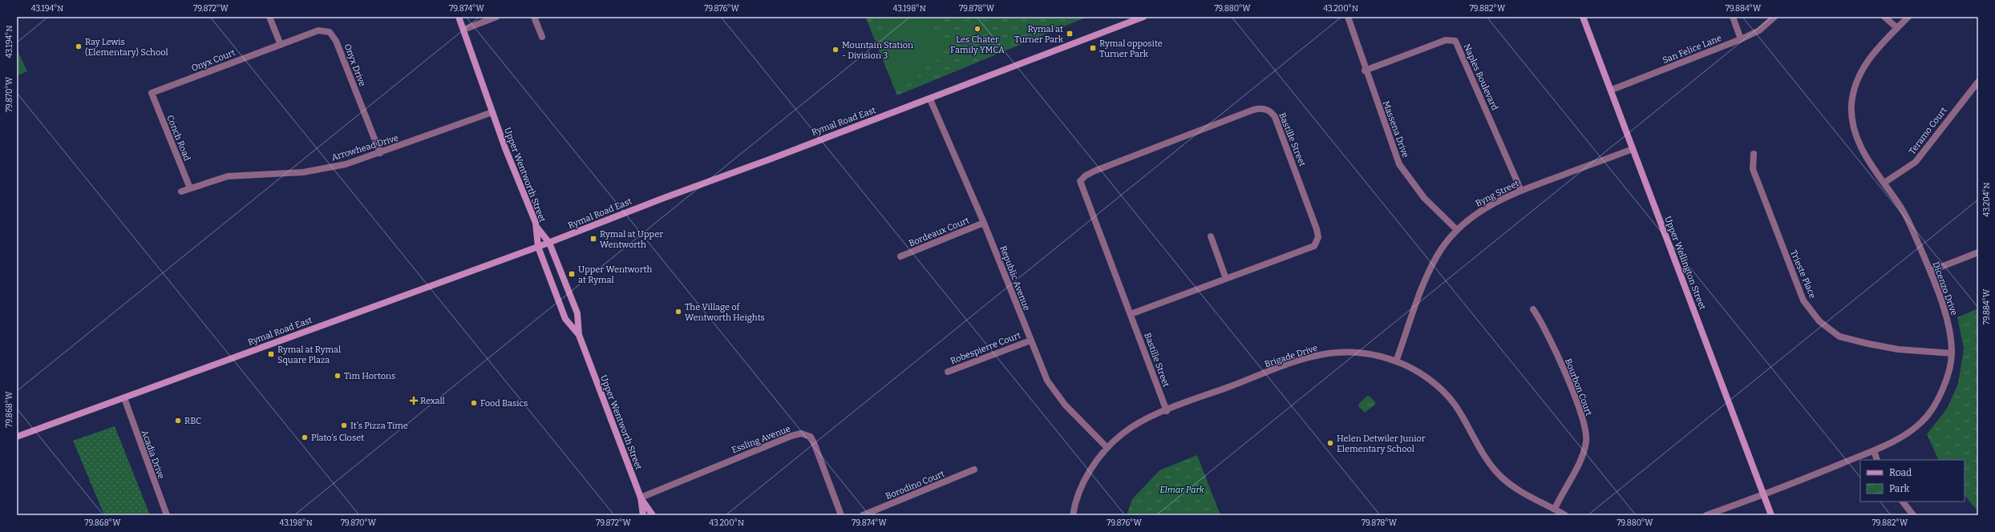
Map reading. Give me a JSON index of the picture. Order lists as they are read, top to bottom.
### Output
{
  "streets": {
    "main road": ["Rymal Road East", "Upper Wentworth Street", "Upper Wellington Street"],
    "street": [
      "San Felice Lane",
      "Onyx Court",
      "Onyx Drive",
      "Naples Boulevard",
      "Massena Drive",
      "Teramo Court",
      "Conch Road",
      "Bastille Street",
      "Arrowhead Drive",
      "Byng Street",
      "Bordeaux Court",
      "Trieste Place",
      "Republic Avenue",
      "Dicenzo Drive",
      "Robespierre Court",
      "Brigade Drive",
      "Bourbon Court",
      "Essling Avenue",
      "Acadia Drive",
      "Borodino Court"
    ]
  },
  "crossings": [
    ["San Felice Lane", "Upper Wellington Street"],
    ["Onyx Court", "Onyx Drive"],
    ["Onyx Court", "Conch Road"],
    ["Onyx Drive", "Arrowhead Drive"],
    ["Naples Boulevard", "Massena Drive"],
    ["Naples Boulevard", "Byng Street"],
    ["Rymal Road East", "Upper Wentworth Street"],
    ["Rymal Road East", "Republic Avenue"],
    ["Rymal Road East", "Acadia Drive"],
    ["Massena Drive", "Byng Street"],
    ["Teramo Court", "Dicenzo Drive"],
    ["Conch Road", "Arrowhead Drive"],
    ["Bastille Street", "Brigade Drive"],
    ["Arrowhead Drive", "Upper Wentworth Street"],
    ["Upper Wentworth Street", "Essling Avenue"],
    ["Byng Street", "Upper Wellington Street"],
    ["Byng Street", "Brigade Drive"],
    ["Bordeaux Court", "Republic Avenue"],
    ["Upper Wellington Street", "Dicenzo Drive"],
    ["Trieste Place", "Dicenzo Drive"],
    ["Republic Avenue", "Robespierre Court"],
    ["Republic Avenue", "Brigade Drive"],
    ["Brigade Drive", "Bourbon Court"]
  ],
  "parks": ["Elmar Park"],
  "places": {
    "other": [
      "Les Chater Family YMCA",
      "Ray Lewis (Elementary) School",
      "Mountain Station - Division 3",
      "The Village of Wentworth Heights",
      "Tim Hortons",
      "Food Basics",
      "RBC",
      "It's Pizza Time",
      "Plato's Closet",
      "Helen Detwiler Junior Elementary School"
    ],
    "transit": [
      "Rymal at Turner Park",
      "Rymal opposite Turner Park",
      "Rymal at Upper Wentworth",
      "Upper Wentworth at Rymal",
      "Rymal at Rymal Square Plaza"
    ],
    "health": ["Rexall"]
  },
  "legend": ["Road", "Park"],
  "coordinates": [
    "43.194°N",
    "79.872°W",
    "79.874°W",
    "79.876°W",
    "43.198°N",
    "79.878°W",
    "79.880°W",
    "43.200°N",
    "79.882°W",
    "79.884°W",
    "79.870°W",
    "43.204°N",
    "79.868°W"
  ]
}
